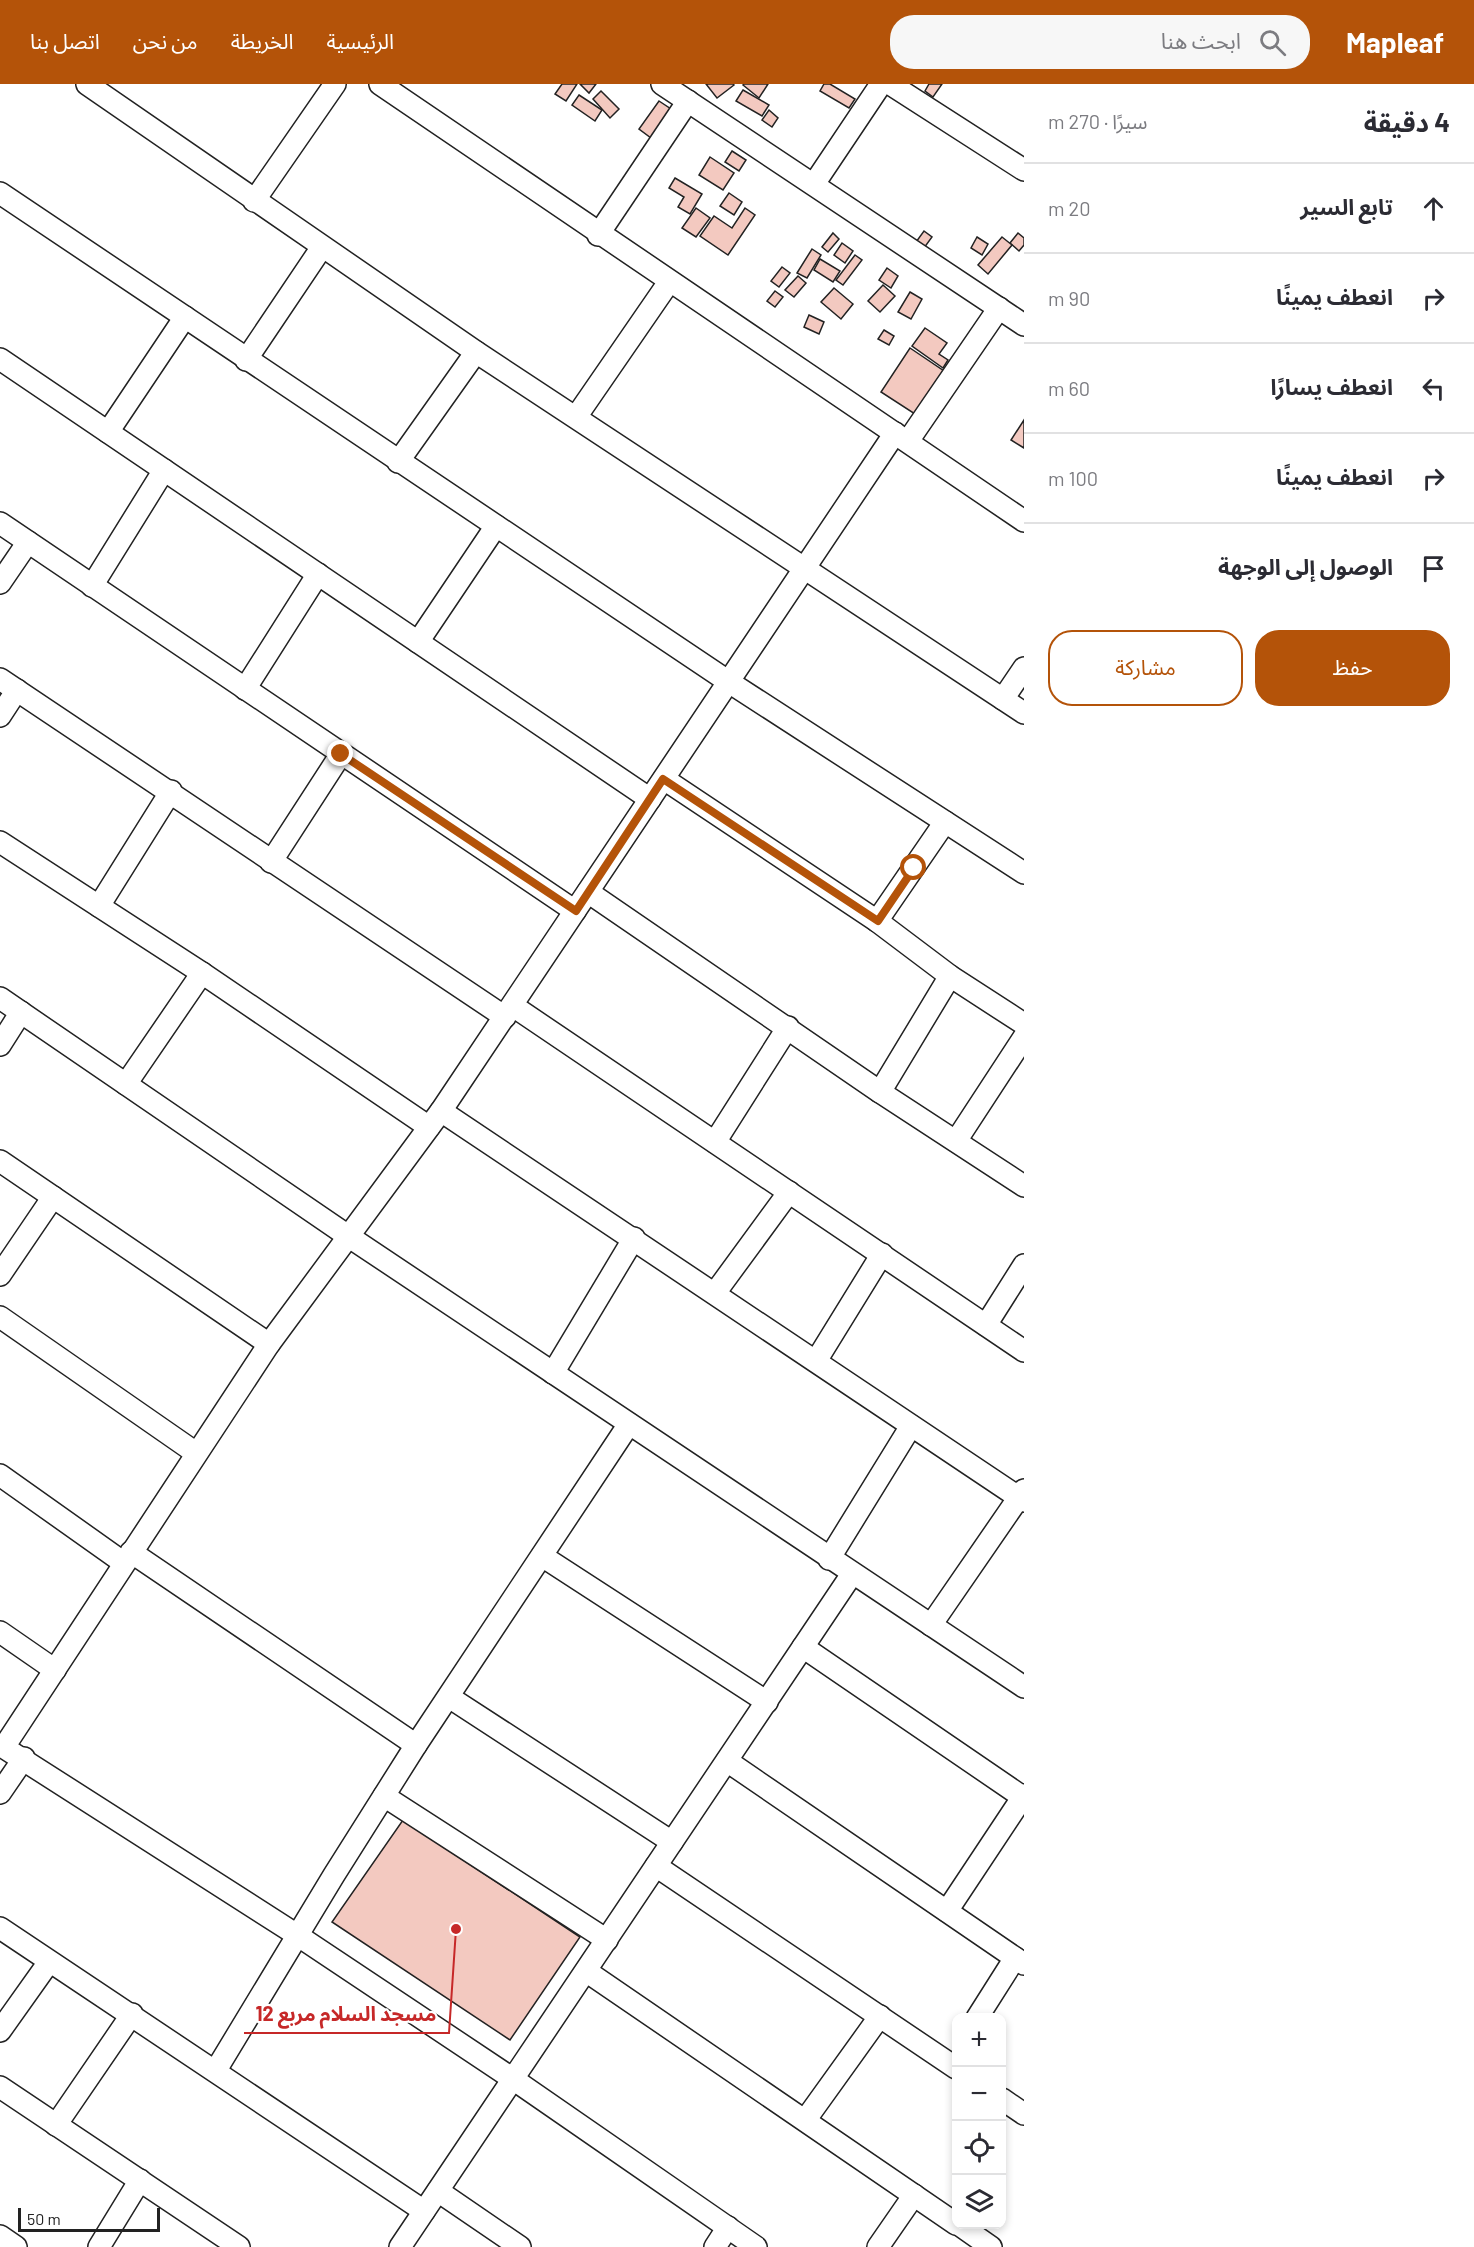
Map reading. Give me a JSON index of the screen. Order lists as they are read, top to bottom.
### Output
{
  "places": ["مسجد السلام مربع 12"],
  "scale_bar": "50 m",
  "page": {
    "header": "Mapleaf",
    "search": "ابحث هنا",
    "nav": [
      "الرئيسية",
      "الخريطة",
      "من نحن",
      "اتصل بنا"
    ],
    "heading": ["4 دقيقة", "سيرًا · 270 m"],
    "list": [
      ["تابع السير", "20 m"],
      ["انعطف يمينًا", "90 m"],
      ["انعطف يسارًا", "60 m"],
      ["انعطف يمينًا", "100 m"],
      "الوصول إلى الوجهة"
    ],
    "buttons": ["حفظ", "مشاركة"],
    "map_buttons": ["+", "−"],
    "scale": "50 m"
  }
}
